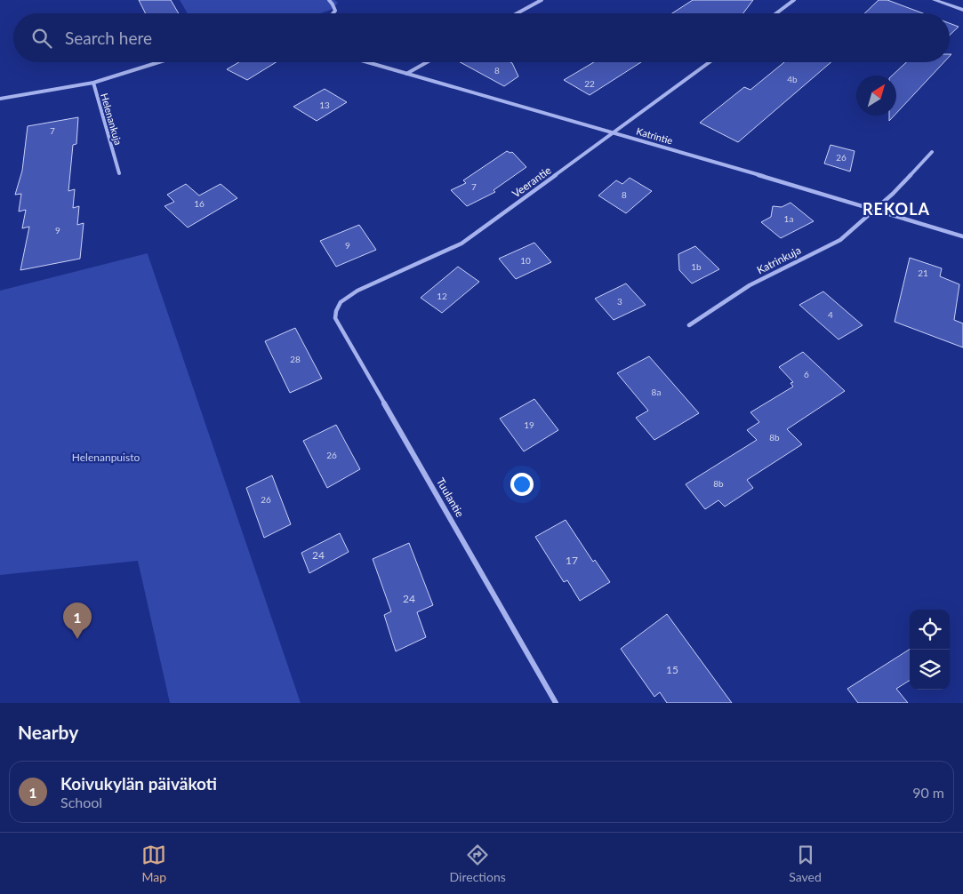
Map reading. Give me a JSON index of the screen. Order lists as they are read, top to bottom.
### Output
{
  "streets": {
    "street": [
      "Helenankuja",
      "Katrintie",
      "Veerantie",
      "Katrinkuja",
      "Tuulantie"
    ]
  },
  "crossings": [
    ["Katrintie", "Veerantie"],
    ["Katrintie", "Katrinkuja"],
    ["Veerantie", "Tuulantie"]
  ],
  "districts": ["REKOLA"],
  "parks": ["Helenanpuisto"],
  "house_numbers": [
    "8",
    "4b",
    "22",
    "13",
    "7",
    "26",
    "7",
    "8",
    "16",
    "1a",
    "9",
    "9",
    "10",
    "1b",
    "21",
    "12",
    "3",
    "4",
    "28",
    "6",
    "8a",
    "19",
    "8b",
    "26",
    "8b",
    "26",
    "24",
    "17",
    "24",
    "15"
  ],
  "north": "top right",
  "page": {
    "search": "Search here",
    "pins": "1",
    "heading": "Nearby",
    "list": [
      {
        "mark": "1",
        "name": "Koivukylän päiväkoti",
        "note": "School",
        "value": "90 m"
      }
    ],
    "nav": ["Map", "Directions", "Saved"]
  }
}
